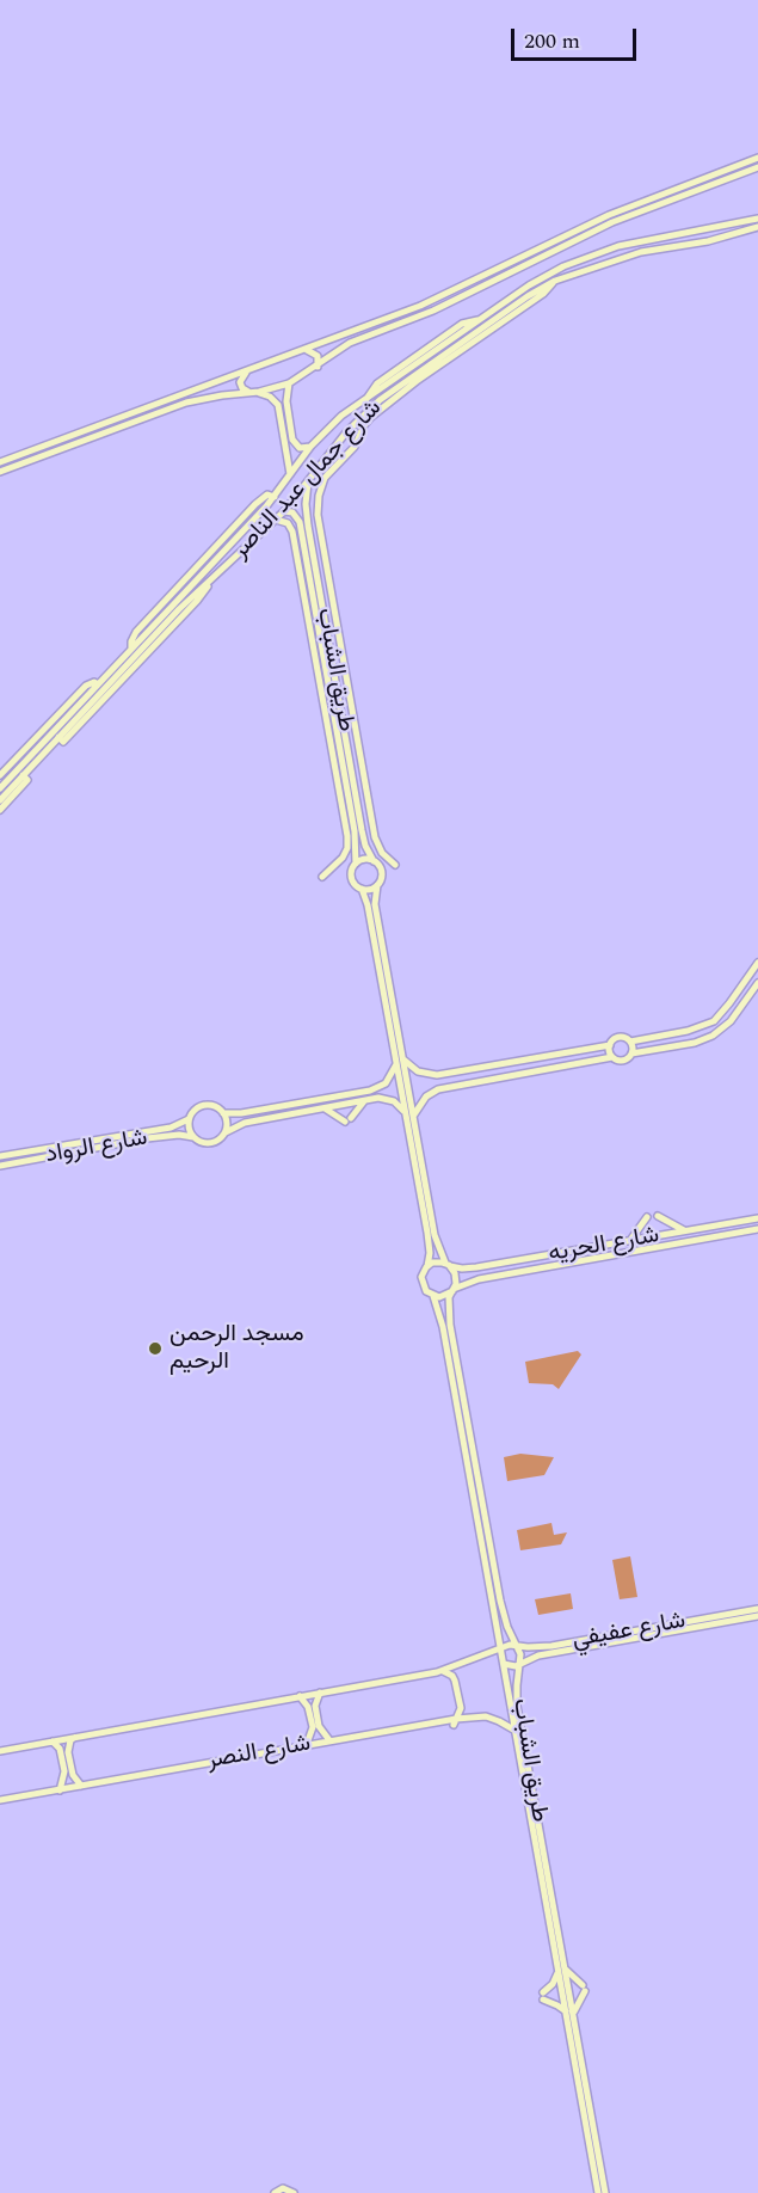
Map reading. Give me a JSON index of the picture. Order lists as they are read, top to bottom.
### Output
{
  "streets": {
    "main road": [
      "شارع جمال عبد الناصر",
      "طريق الشباب",
      "شارع الرواد",
      "شارع الحريه",
      "شارع عفيفي",
      "شارع النصر"
    ]
  },
  "crossings": [
    ["شارع جمال عبد الناصر", "طريق الشباب"],
    ["طريق الشباب", "شارع الحريه"],
    ["طريق الشباب", "شارع عفيفي"],
    ["طريق الشباب", "شارع النصر"],
    ["شارع عفيفي", "شارع النصر"]
  ],
  "places": ["مسجد الرحمن الرحيم"],
  "scale_bar": "200 m"
}
